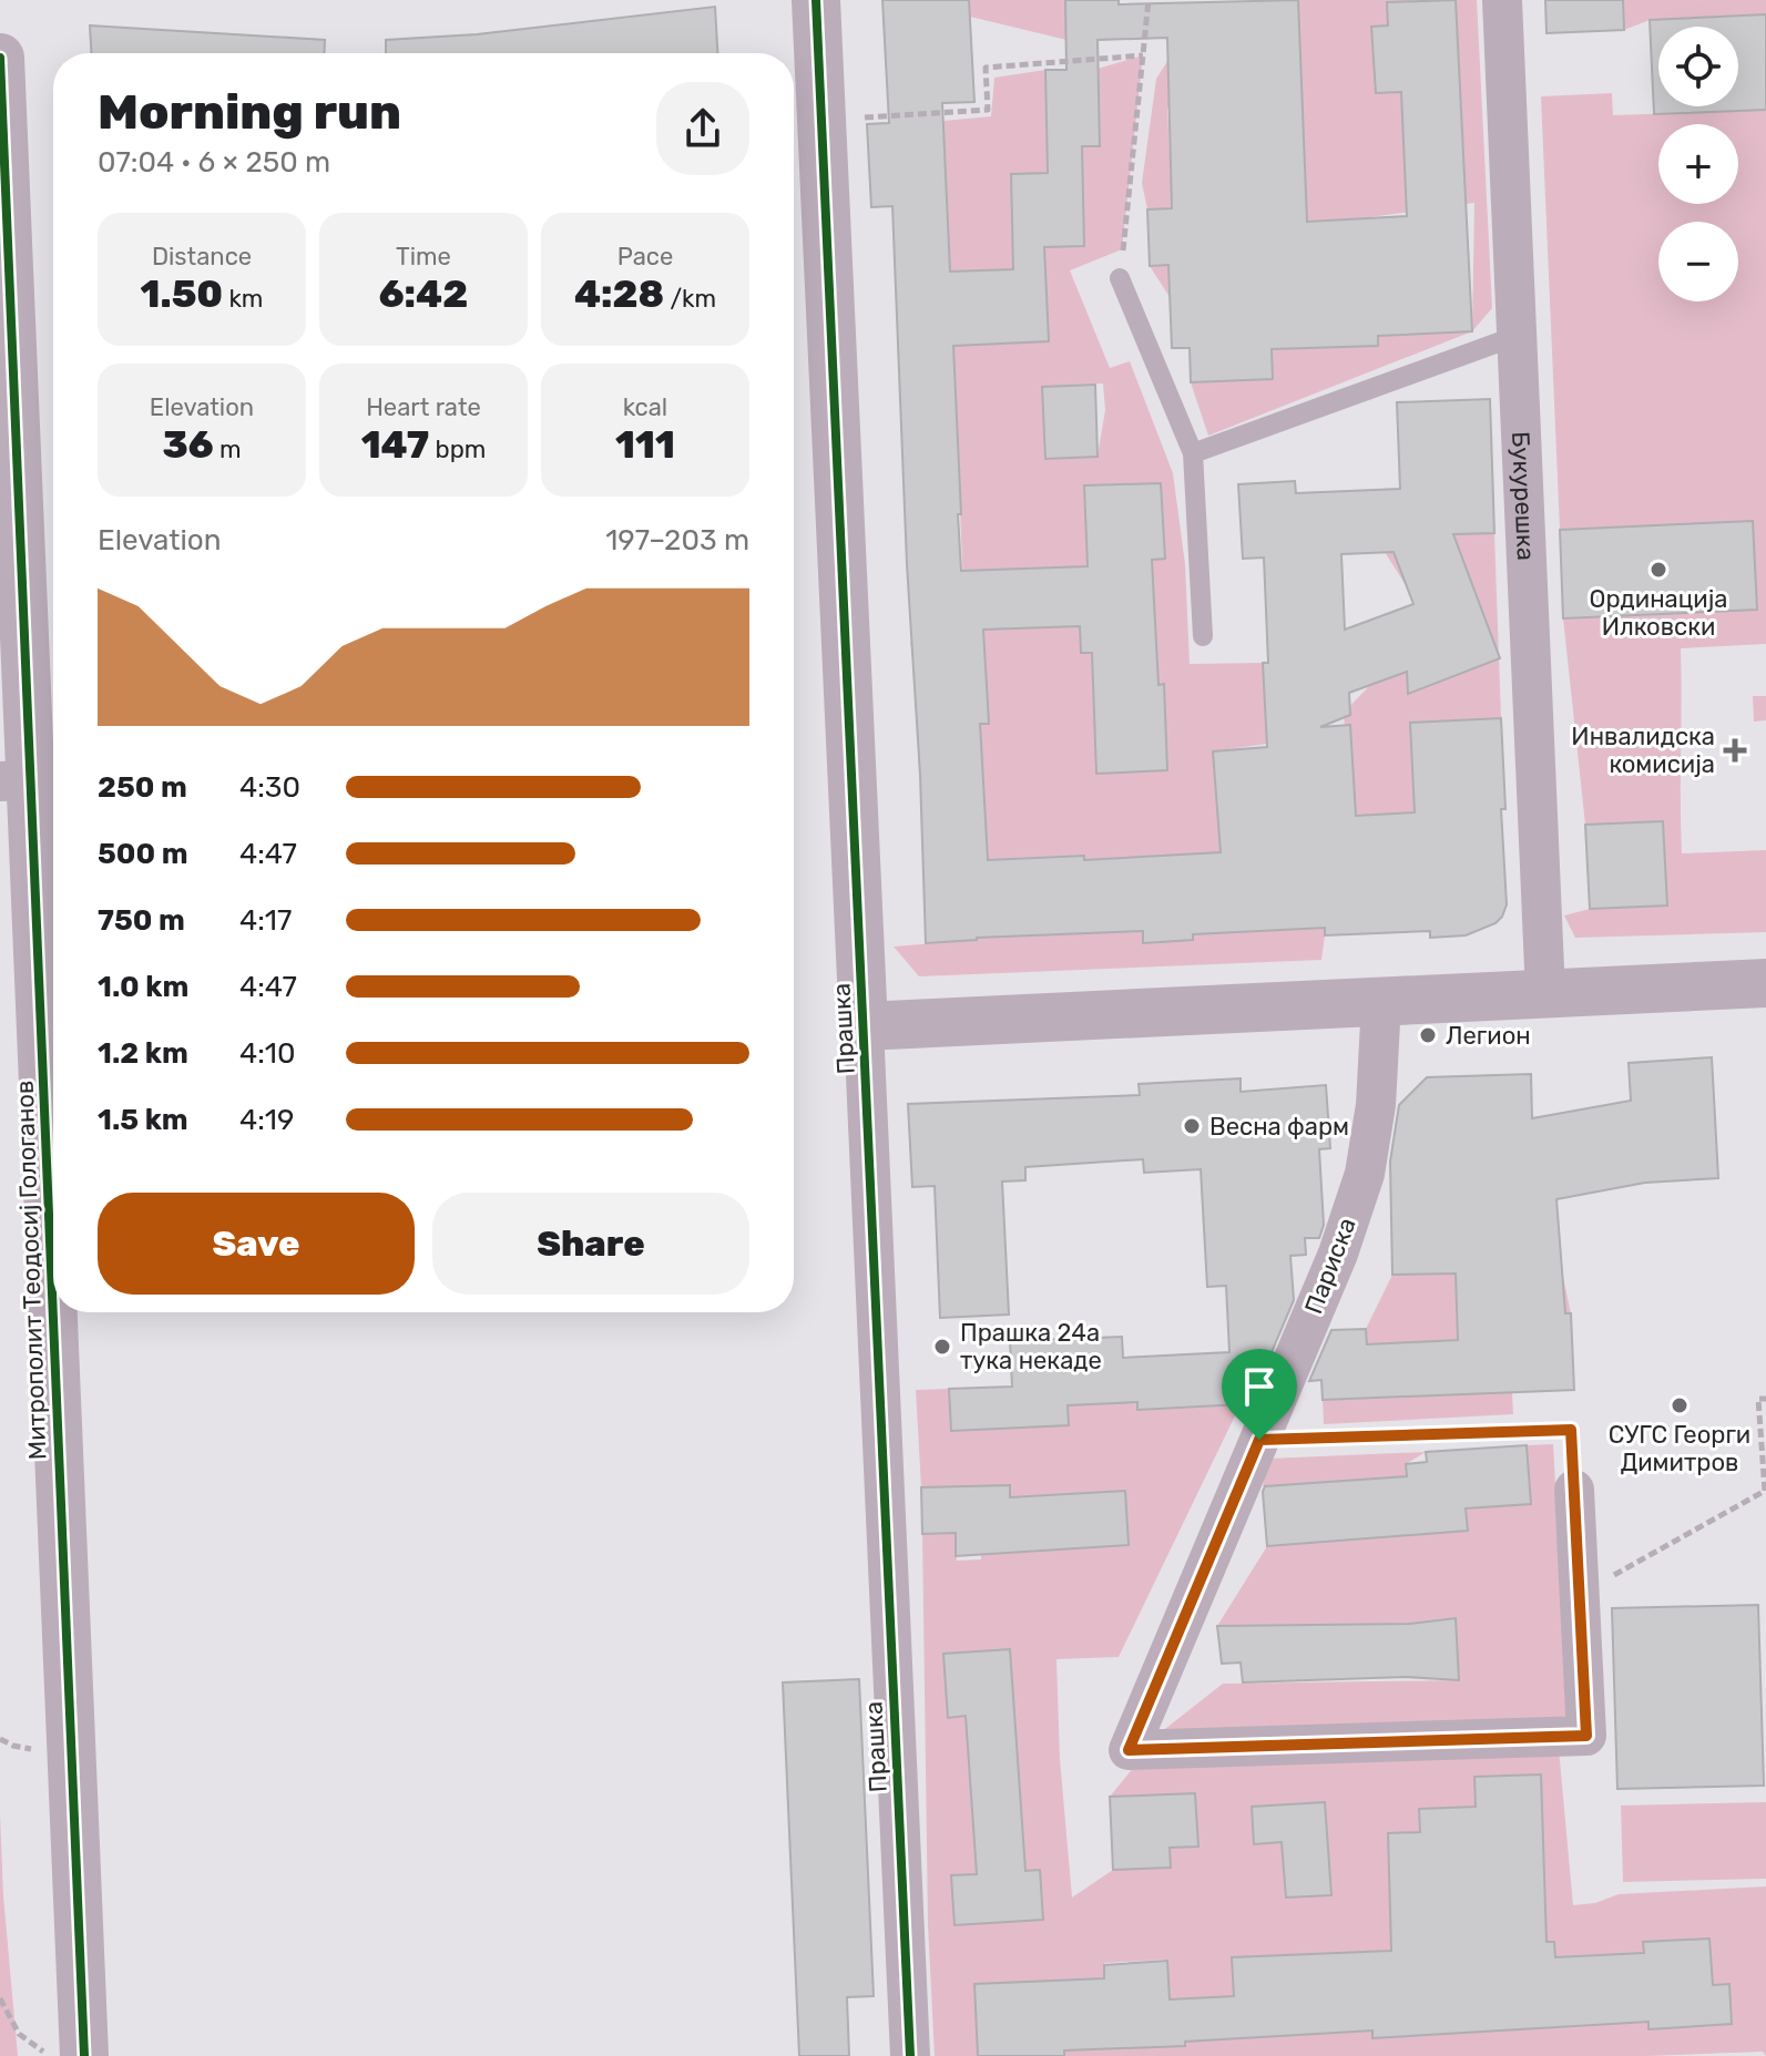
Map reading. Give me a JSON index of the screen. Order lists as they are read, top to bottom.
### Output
{
  "streets": {
    "street": [
      "Букурешка",
      "Прашка",
      "Париска",
      "Митрополит Теодосиј Гологанов"
    ]
  },
  "places": {
    "other": [
      "Ординација Илковски",
      "Легион",
      "Весна фарм",
      "Прашка 24а тука некаде",
      "СУГС Георги Димитров"
    ],
    "health": ["Инвалидска комисија"]
  },
  "page": {
    "map_buttons": ["+", "−"],
    "heading": ["Morning run", "07:04 · 6 × 250 m"],
    "stats": [
      ["Distance", "1.50 km"],
      ["Time", "6:42"],
      ["Pace", "4:28 /km"],
      ["Elevation", "36 m"],
      ["Heart rate", "147 bpm"],
      ["kcal", "111"]
    ],
    "chart": ["Elevation", "197–203 m"],
    "list": [
      {
        "name": "250 m",
        "note": "4:30"
      },
      {
        "name": "500 m",
        "note": "4:47"
      },
      {
        "name": "750 m",
        "note": "4:17"
      },
      {
        "name": "1.0 km",
        "note": "4:47"
      },
      {
        "name": "1.2 km",
        "note": "4:10"
      },
      {
        "name": "1.5 km",
        "note": "4:19"
      }
    ],
    "buttons": ["Save", "Share"]
  }
}
